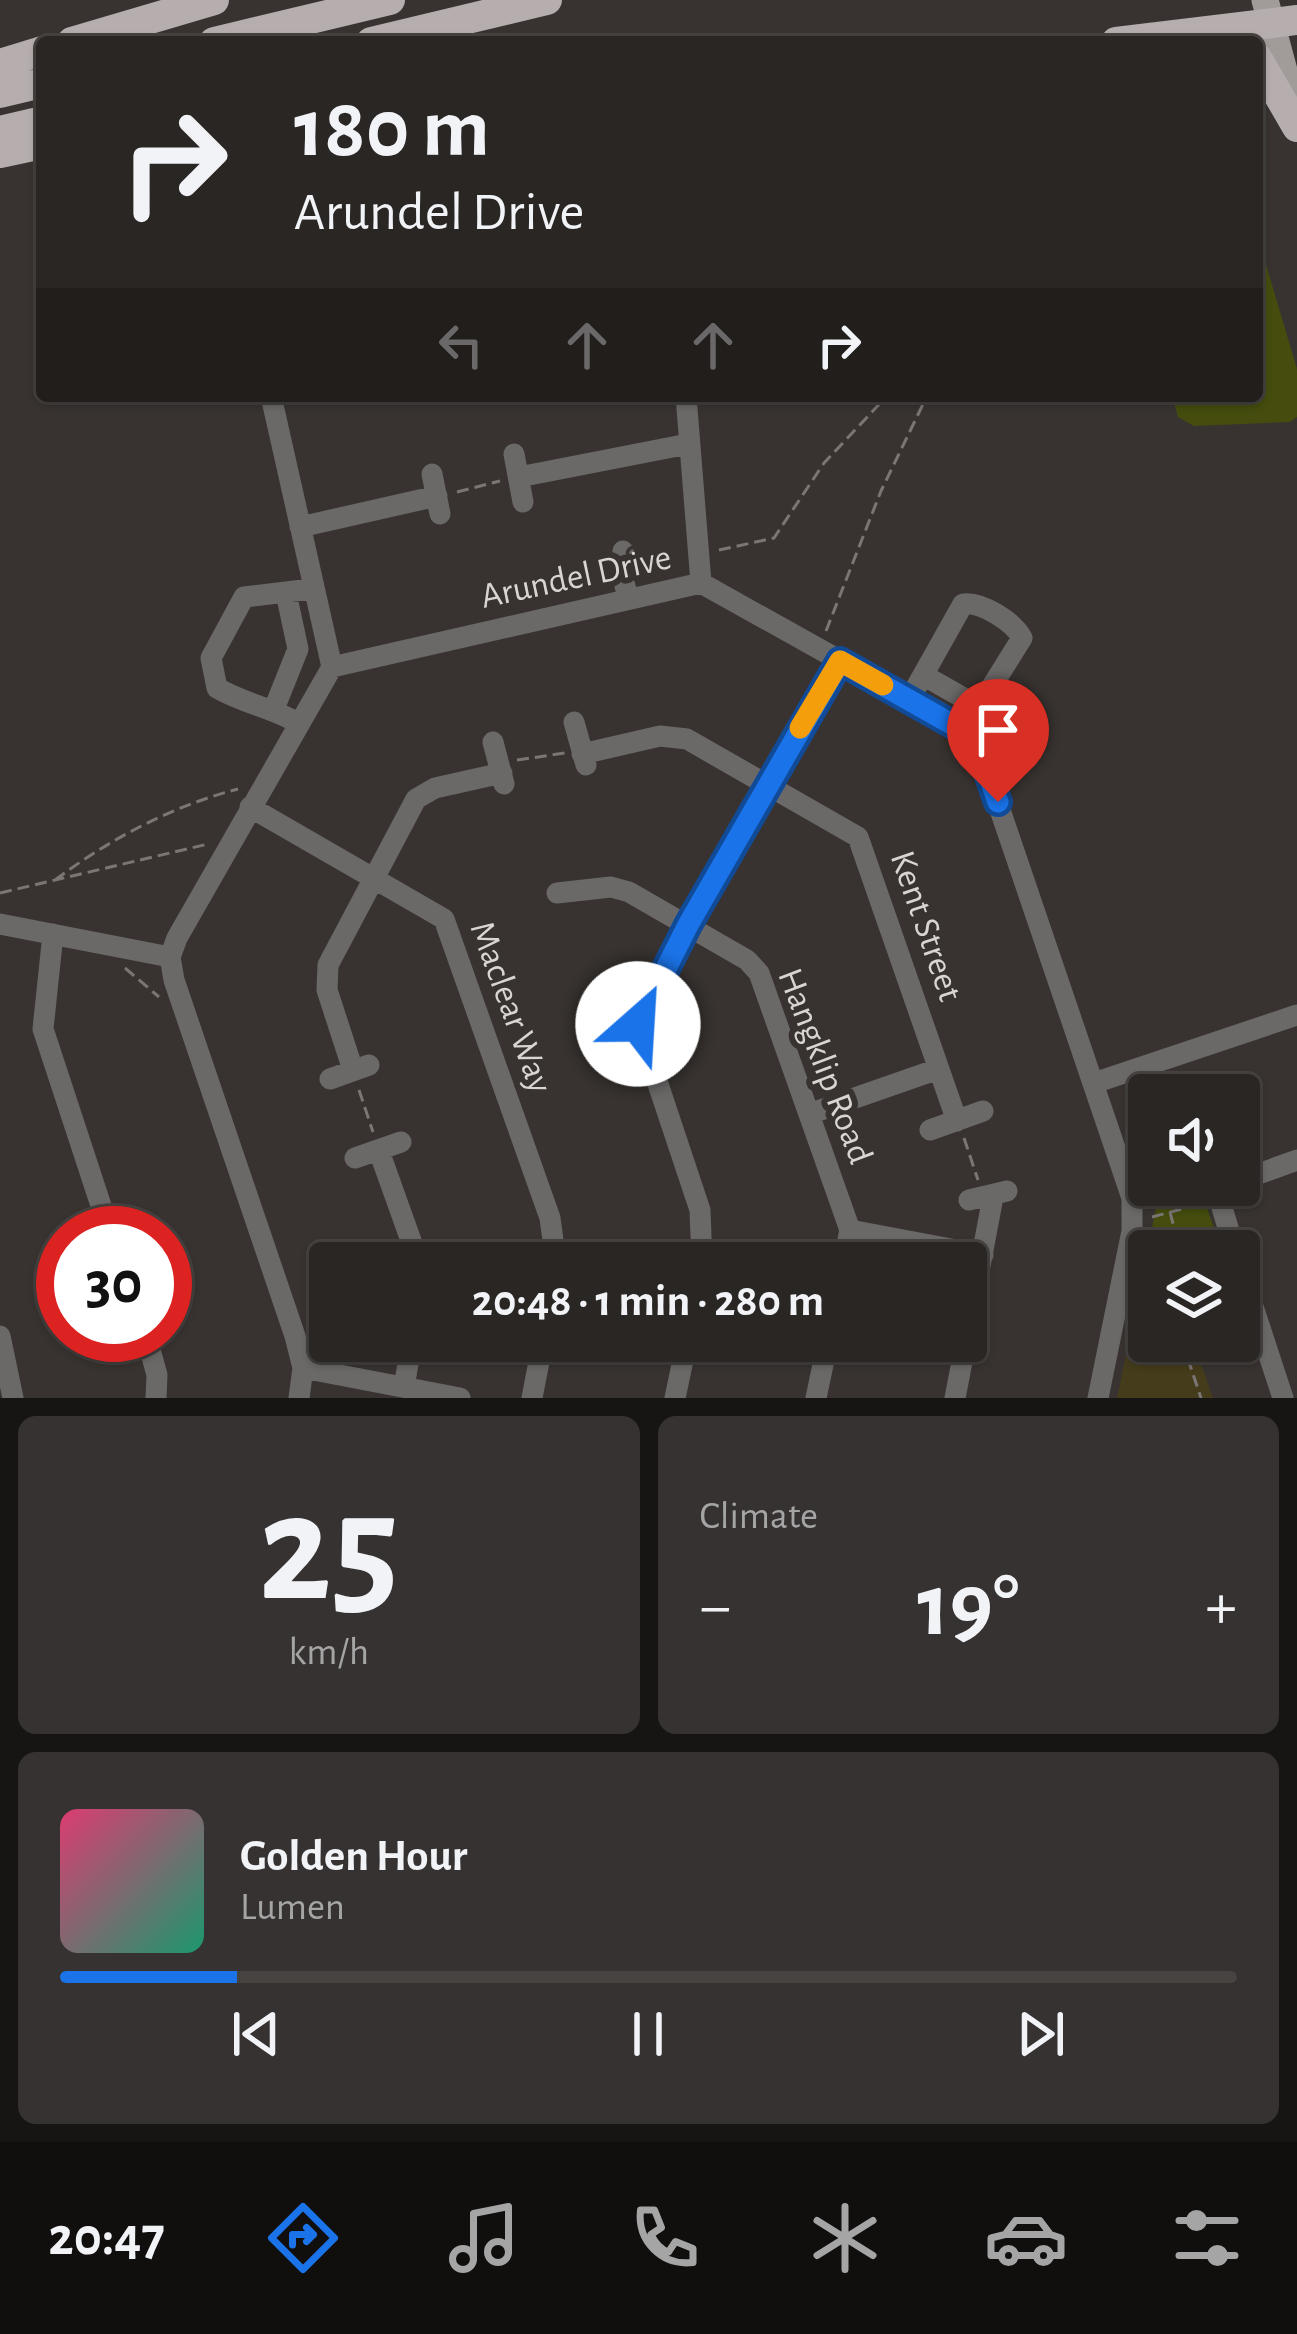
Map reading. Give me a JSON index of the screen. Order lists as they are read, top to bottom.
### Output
{
  "streets": {
    "street": [
      "Arundel Drive",
      "Kent Street",
      "Maclear Way",
      "Hangklip Road"
    ]
  },
  "page": {
    "turn": ["180 m", "Arundel Drive"],
    "limit": "30",
    "trip": "20:48 · 1 min · 280 m",
    "tile": [
      ["25", "km/h"],
      "Climate"
    ],
    "heat": ["−", "19°", "+"],
    "song": ["Golden Hour", "Lumen"],
    "tabs": "20:47"
  }
}
